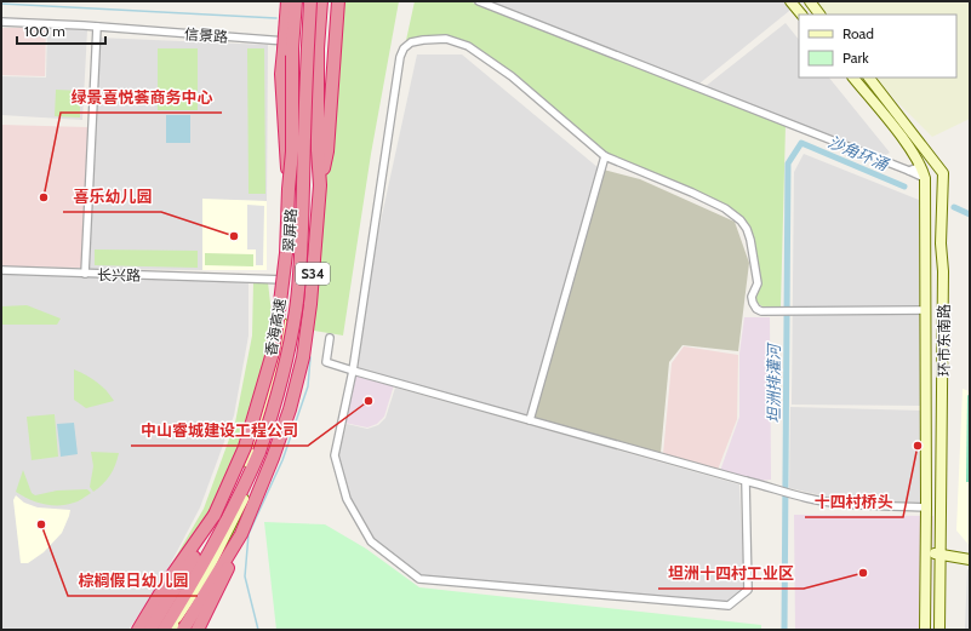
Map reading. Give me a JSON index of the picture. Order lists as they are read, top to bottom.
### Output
{
  "streets": {
    "highway": ["S34", "香海高速"],
    "main road": ["翠屏路", "环市东南路"],
    "street": ["信景路", "长兴路"]
  },
  "crossings": [
    ["信景路", "翠屏路"],
    ["翠屏路", "长兴路"],
    ["S34", "香海高速"]
  ],
  "water": ["沙角环涌", "坦洲排灌河"],
  "places": [
    "绿景喜悦荟商务中心",
    "喜乐幼儿园",
    "中山睿城建设工程公司",
    "十四村桥头",
    "棕榈假日幼儿园",
    "坦洲十四村工业区"
  ],
  "legend": ["Road", "Park"],
  "scale_bar": "100 m"
}
